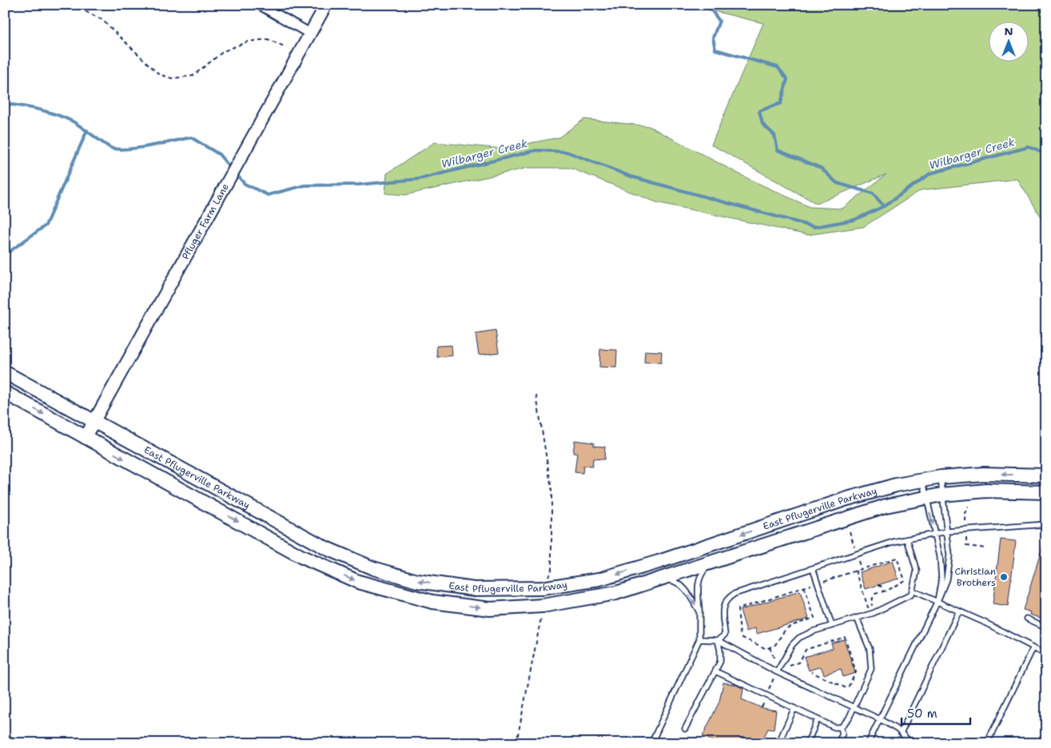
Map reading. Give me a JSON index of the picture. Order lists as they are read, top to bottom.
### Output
{
  "streets": {
    "main road": ["East Pflugerville Parkway"],
    "street": ["Pfluger Farm Lane"]
  },
  "crossings": [
    ["Pfluger Farm Lane", "East Pflugerville Parkway"]
  ],
  "water": ["Wilbarger Creek"],
  "places": ["Christian Brothers"],
  "scale_bar": "50 m",
  "north": "top"
}
